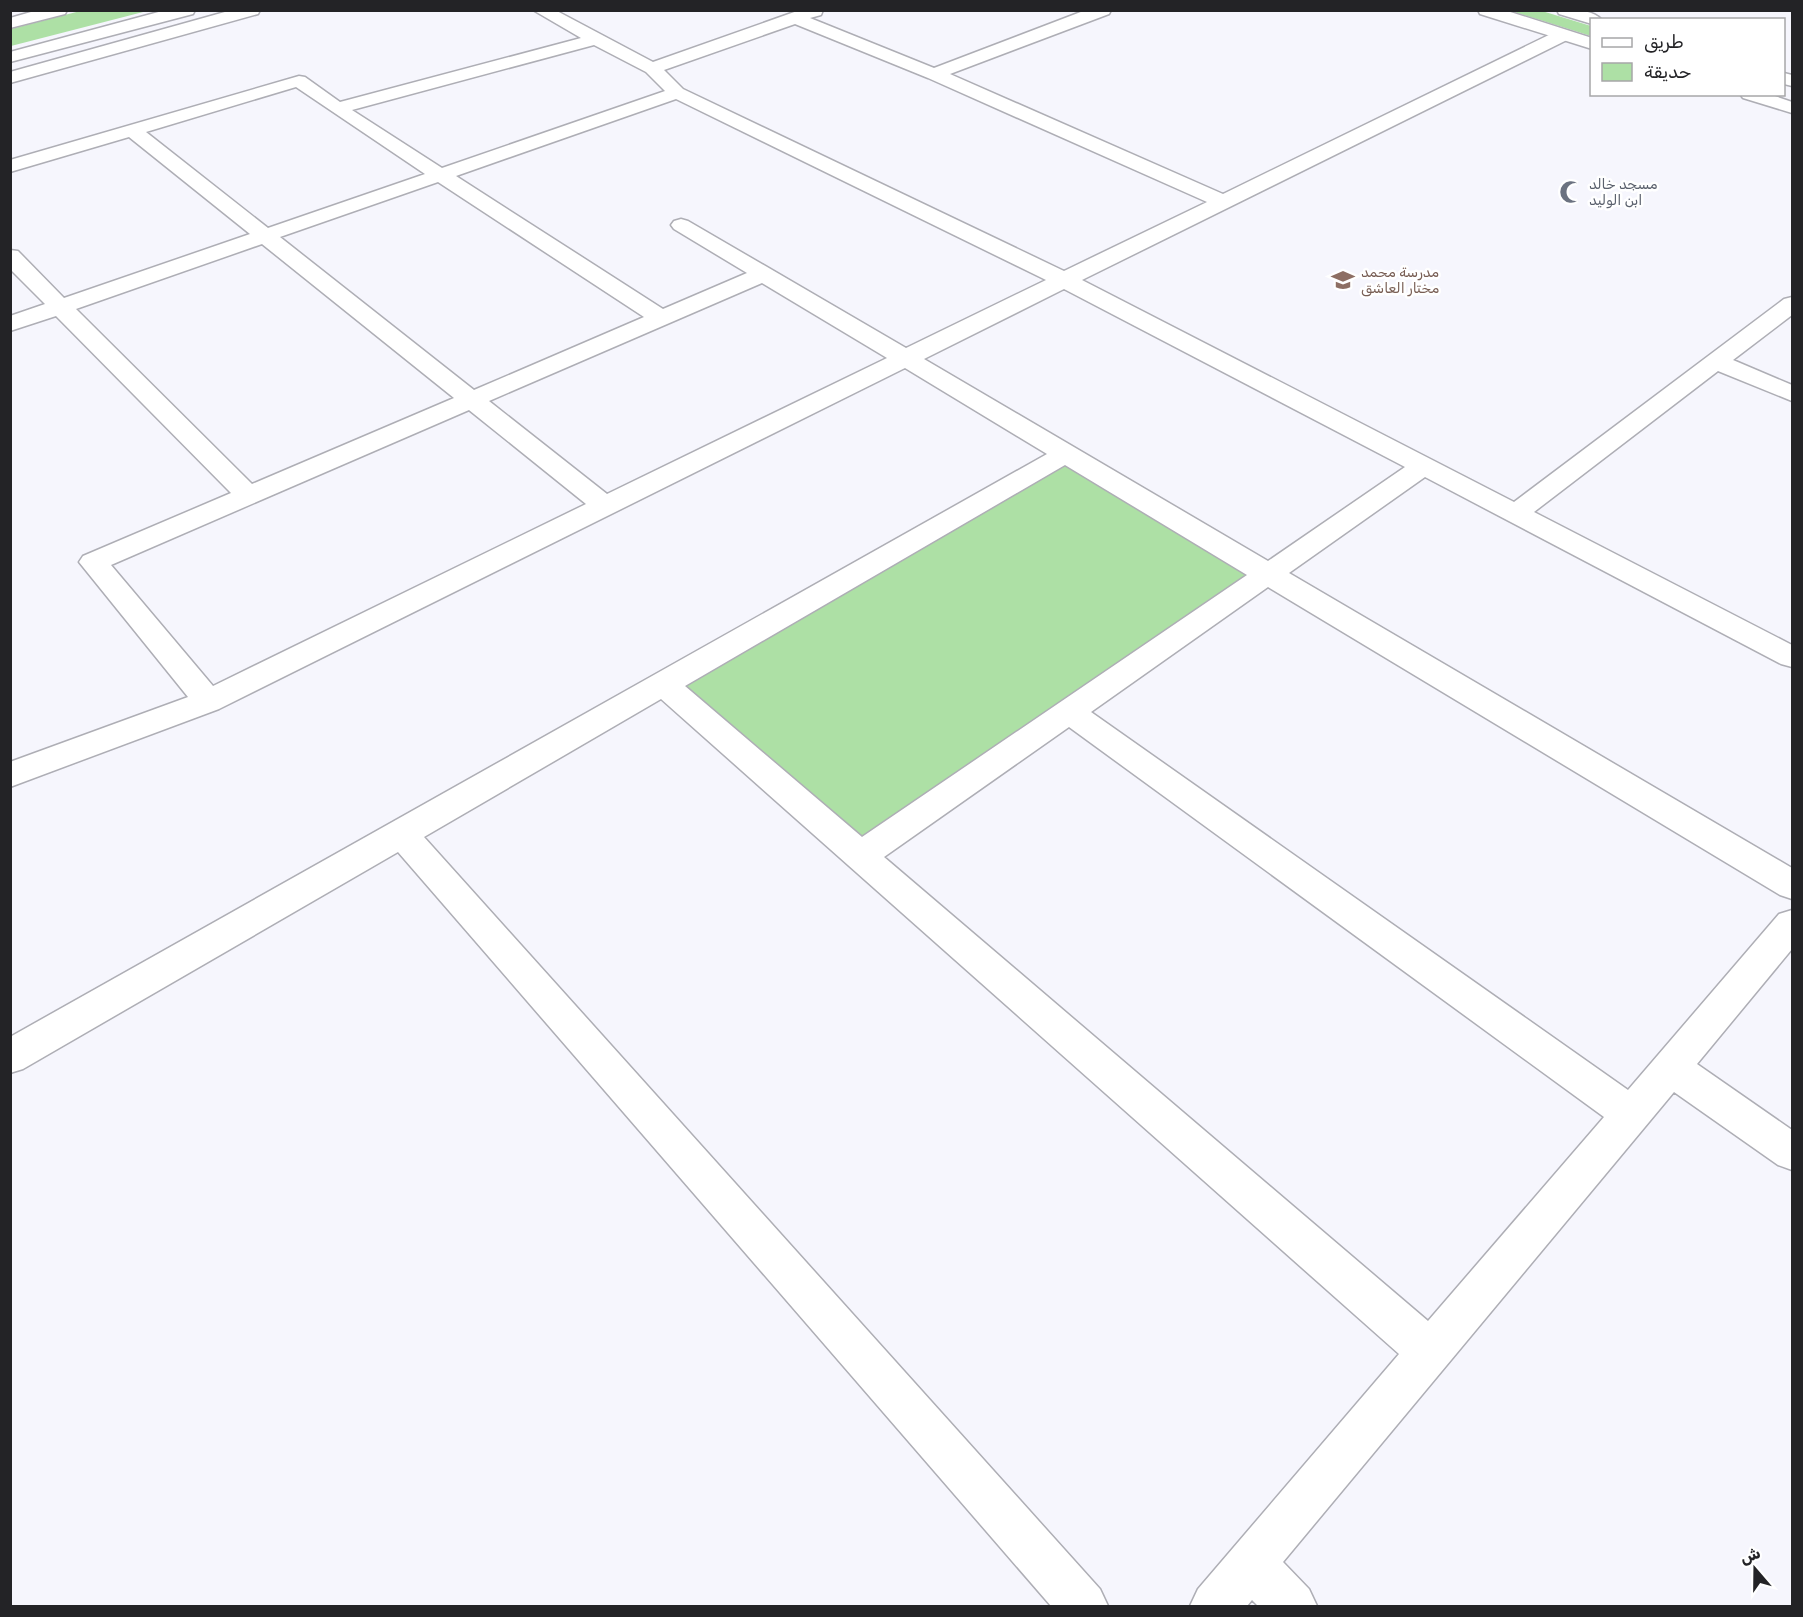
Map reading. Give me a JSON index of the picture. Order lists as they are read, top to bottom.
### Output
{
  "places": {
    "mosque": ["مسجد خالد ابن الوليد"],
    "school or university": ["مدرسة محمد مختار العاشق"]
  },
  "legend": ["طريق", "حديقة"],
  "north": "top"
}
